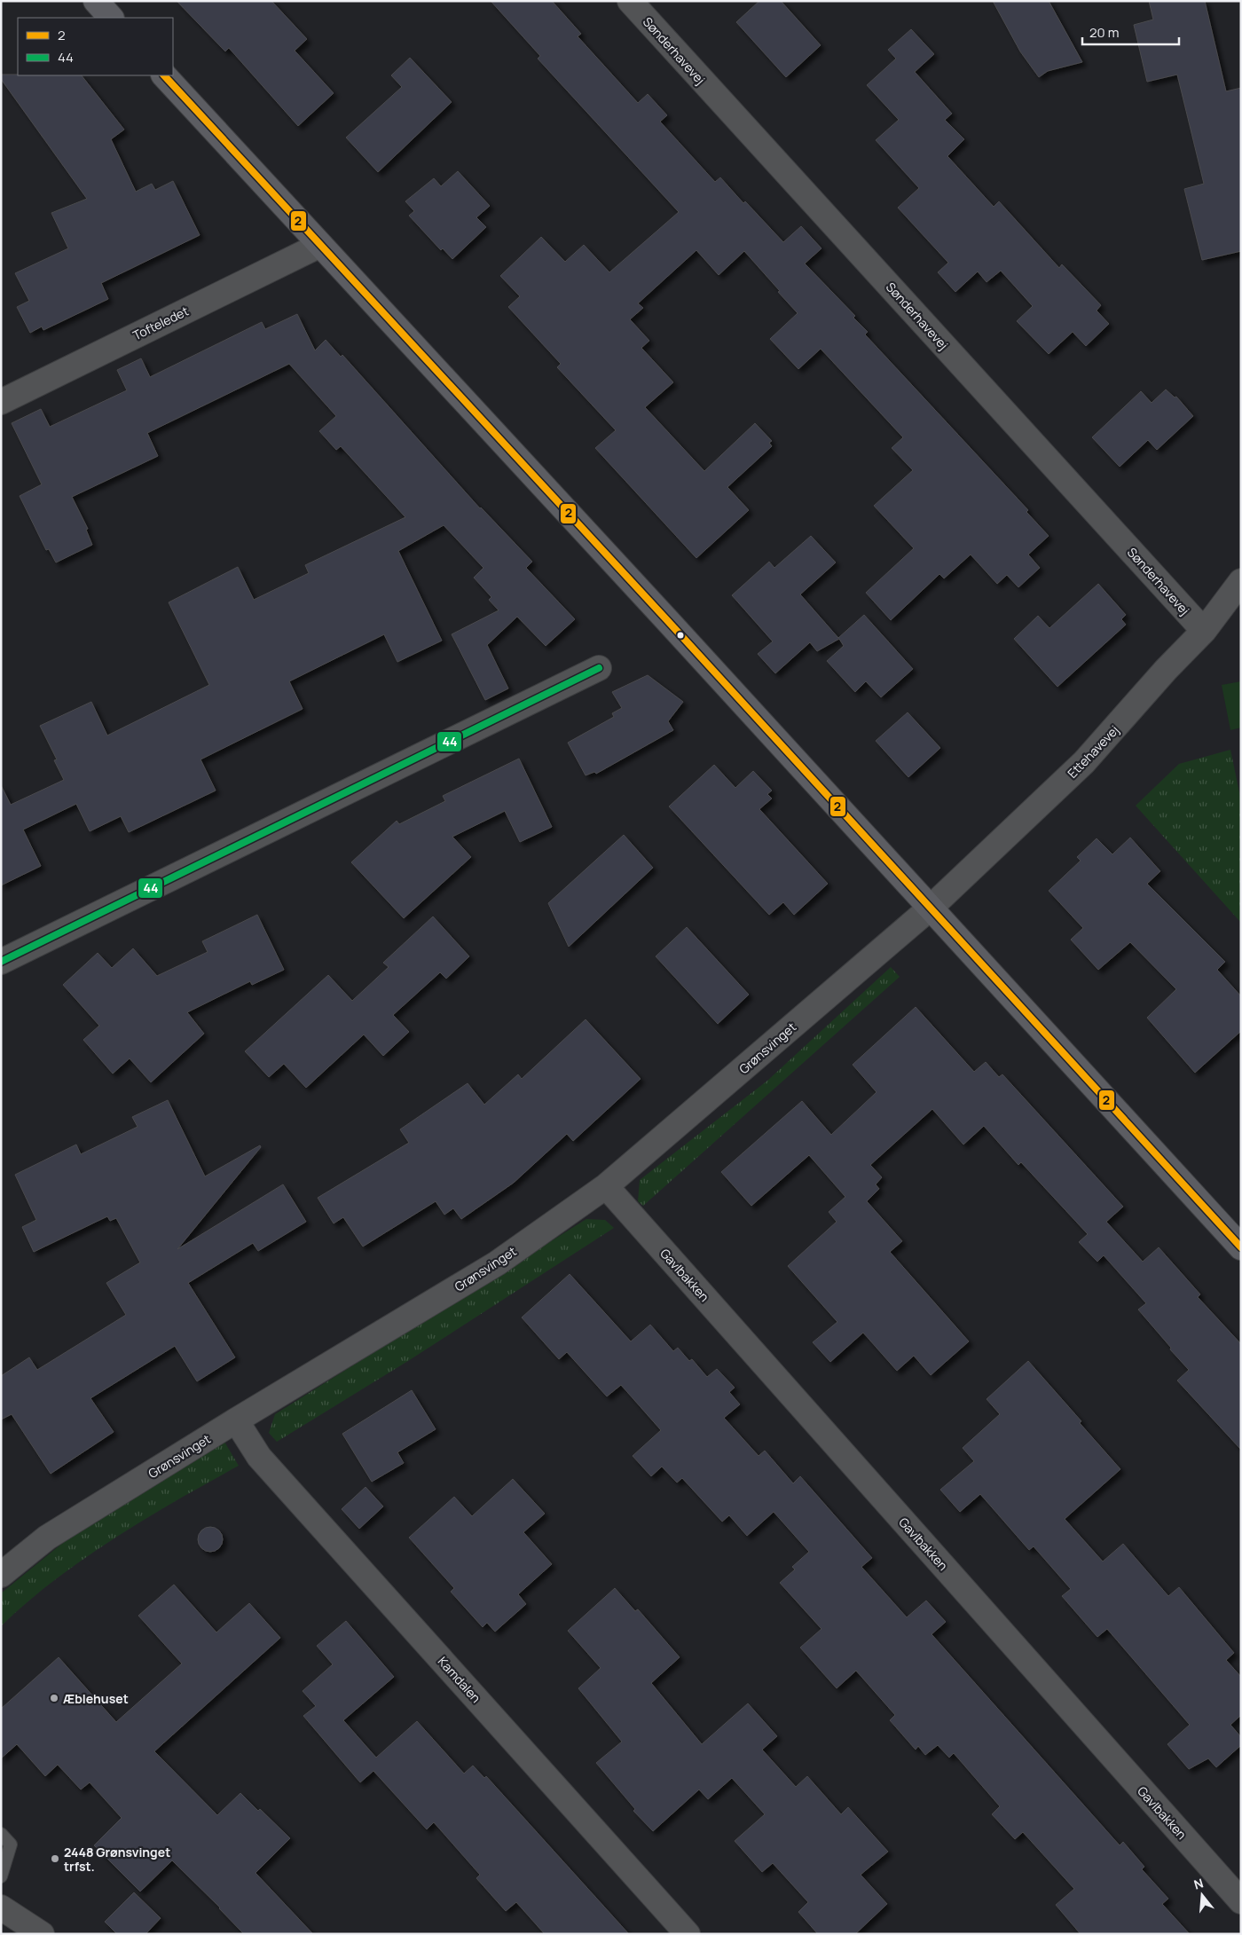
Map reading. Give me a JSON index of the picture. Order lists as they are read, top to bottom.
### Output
{
  "streets": {
    "street": [
      "Sønderhavevej",
      "Tofteledet",
      "Ettehavevej",
      "Grønsvinget",
      "Gavlbakken",
      "Kamdalen"
    ]
  },
  "crossings": [
    ["Sønderhavevej", "Ettehavevej"],
    ["Ettehavevej", "Grønsvinget"],
    ["Grønsvinget", "Gavlbakken"],
    ["Grønsvinget", "Kamdalen"]
  ],
  "places": ["Æblehuset", "2448 Grønsvinget trfst."],
  "lines": ["transit line 2", "transit line 44"],
  "legend": ["2", "44"],
  "scale_bar": "20 m",
  "north": "top"
}
